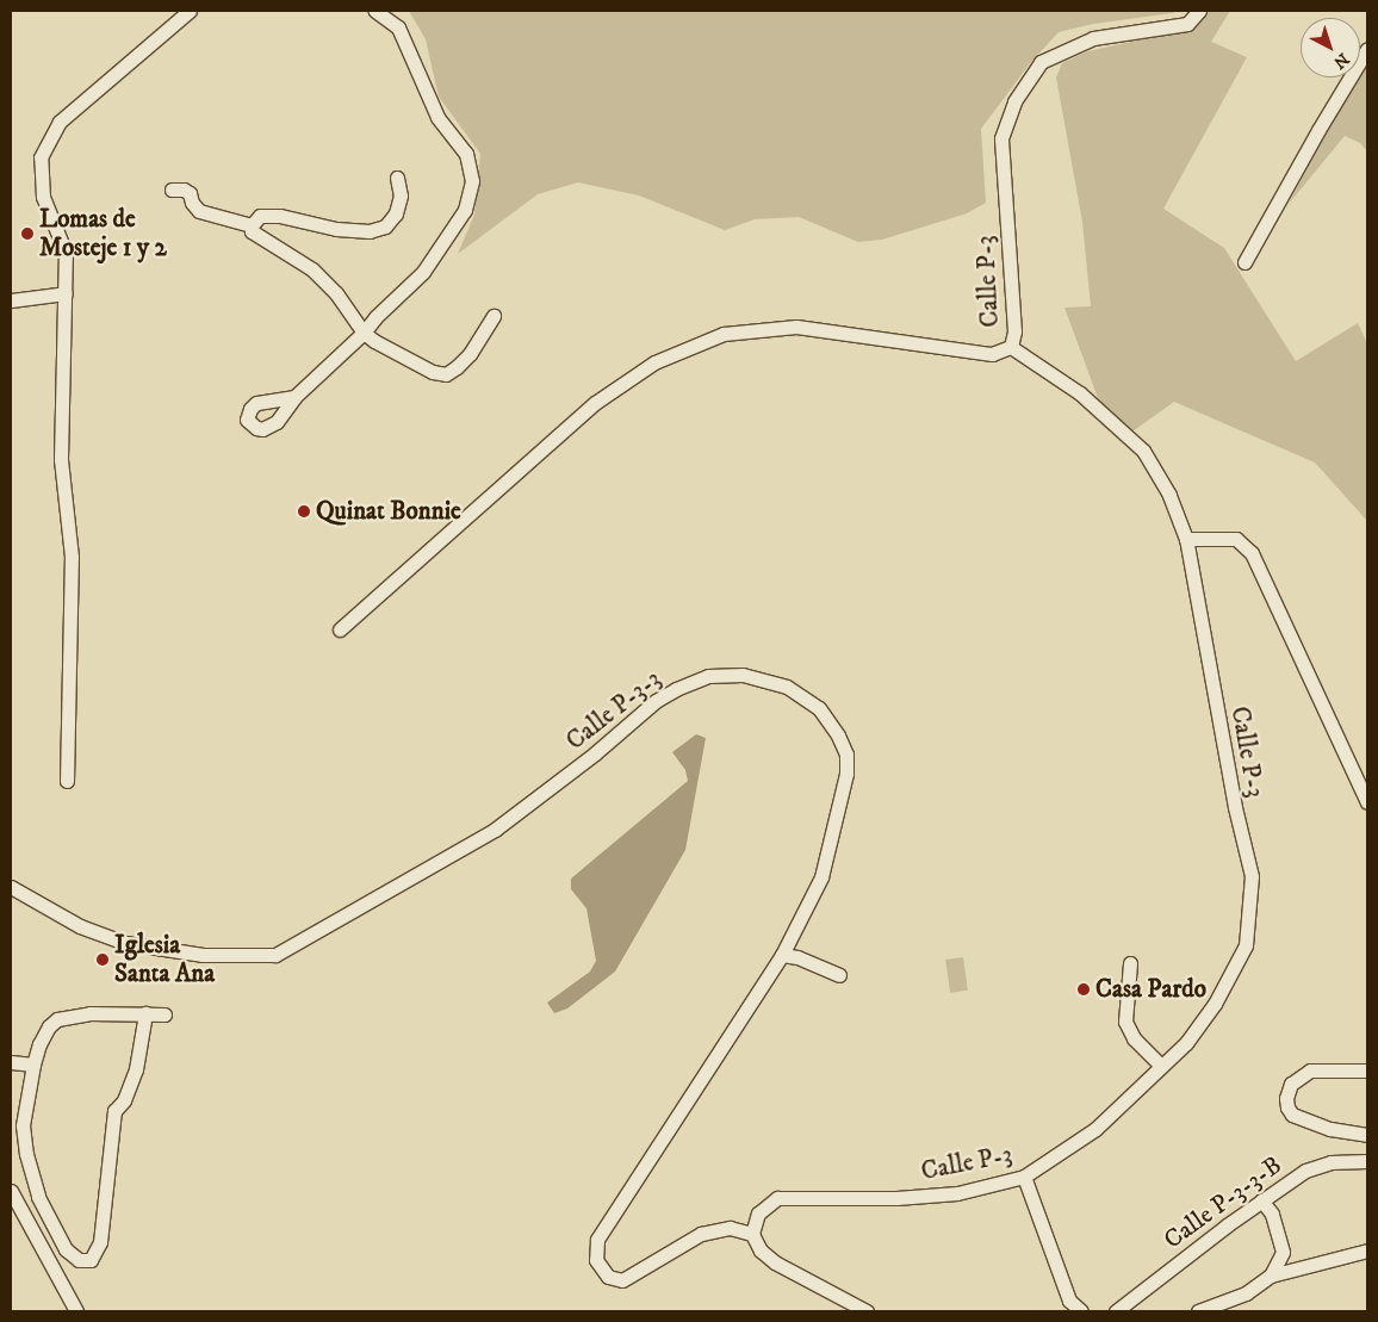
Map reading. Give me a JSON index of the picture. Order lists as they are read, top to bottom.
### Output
{
  "streets": {
    "street": ["Calle P-3", "Calle P-3-3", "Calle P-3-3-B"]
  },
  "crossings": [
    ["Calle P-3", "Calle P-3-3"]
  ],
  "places": [
    "Lomas de Mosteje 1 y 2",
    "Quinat Bonnie",
    "Iglesia Santa Ana",
    "Casa Pardo"
  ],
  "north": "bottom right"
}
